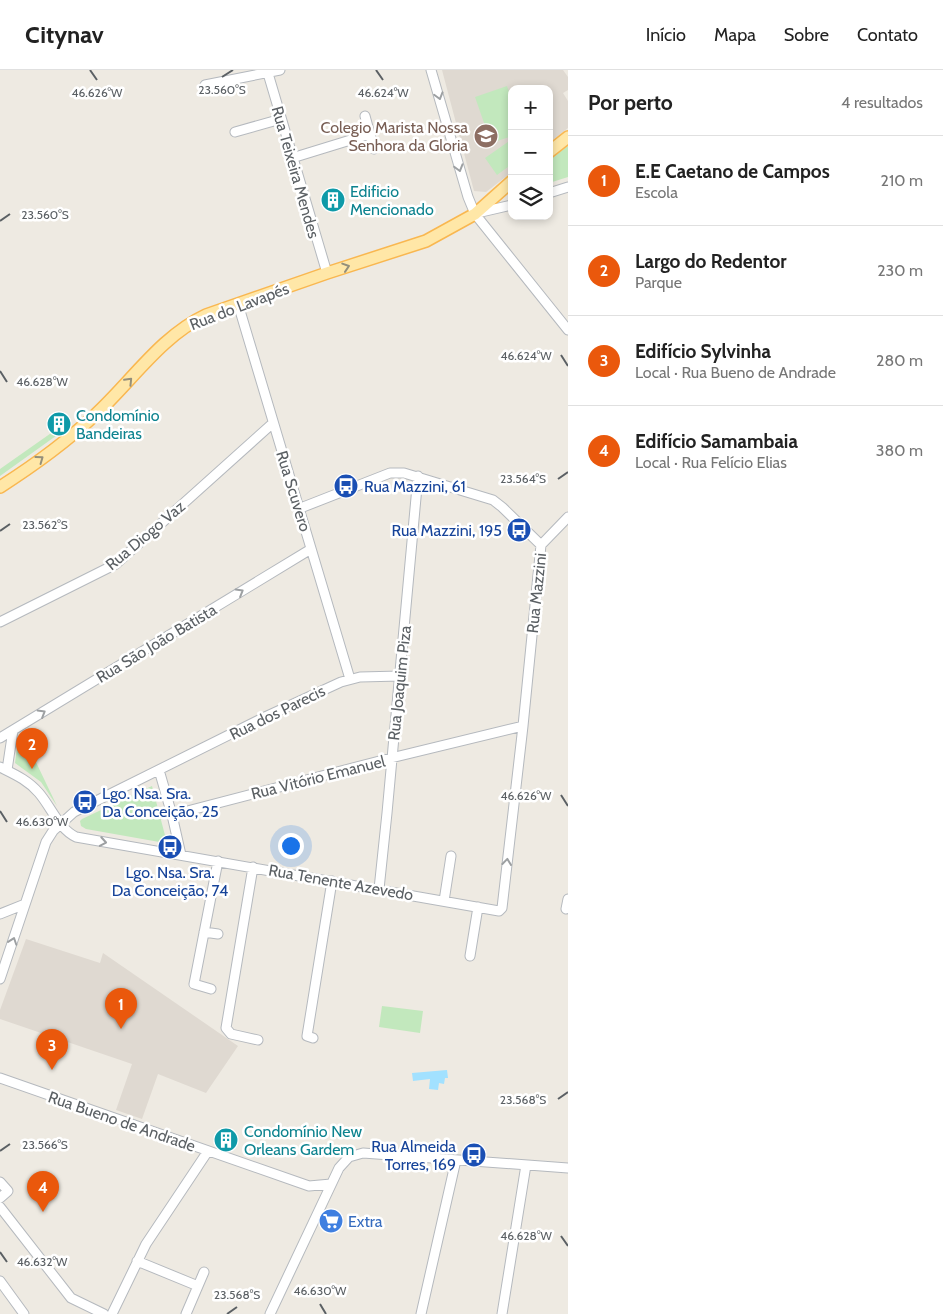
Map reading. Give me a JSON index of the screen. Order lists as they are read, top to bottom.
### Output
{
  "streets": {
    "main road": ["Rua do Lavapés"],
    "street": [
      "Rua Teixeira Mendes",
      "Rua Scuvero",
      "Rua Diogo Vaz",
      "Rua Mazzini",
      "Rua São João Batista",
      "Rua Joaquim Piza",
      "Rua dos Parecis",
      "Rua Vitório Emanuel",
      "Rua Tenente Azevedo",
      "Rua Bueno de Andrade"
    ]
  },
  "crossings": [
    ["Rua Teixeira Mendes", "Rua do Lavapés"],
    ["Rua do Lavapés", "Rua Scuvero"],
    ["Rua Scuvero", "Rua Diogo Vaz"],
    ["Rua Scuvero", "Rua Mazzini"],
    ["Rua Scuvero", "Rua São João Batista"],
    ["Rua Scuvero", "Rua dos Parecis"],
    ["Rua Mazzini", "Rua Joaquim Piza"],
    ["Rua Mazzini", "Rua Vitório Emanuel"],
    ["Rua Mazzini", "Rua Tenente Azevedo"],
    ["Rua Joaquim Piza", "Rua dos Parecis"],
    ["Rua Joaquim Piza", "Rua Vitório Emanuel"],
    ["Rua Joaquim Piza", "Rua Tenente Azevedo"],
    ["Rua dos Parecis", "Rua Tenente Azevedo"]
  ],
  "one_way": ["Rua do Lavapés", "Rua São João Batista"],
  "places": {
    "school or university": ["Colegio Marista Nossa Senhora da Gloria"],
    "building": ["Edificio Mencionado", "Condomínio Bandeiras", "Condomínio New Orleans Gardem"],
    "bus stop": [
      "Rua Mazzini, 61",
      "Rua Mazzini, 195",
      "Lgo. Nsa. Sra. Da Conceição, 25",
      "Lgo. Nsa. Sra. Da Conceição, 74",
      "Rua Almeida Torres, 169"
    ],
    "supermarket": ["Extra"]
  },
  "page": {
    "header": "Citynav",
    "nav": [
      "Início",
      "Mapa",
      "Sobre",
      "Contato"
    ],
    "heading": ["Por perto", "4 resultados"],
    "map_buttons": ["+", "−"],
    "list": [
      {
        "mark": "1",
        "name": "E.E Caetano de Campos",
        "note": "Escola",
        "value": "210 m"
      },
      {
        "mark": "2",
        "name": "Largo do Redentor",
        "note": "Parque",
        "value": "230 m"
      },
      {
        "mark": "3",
        "name": "Edifício Sylvinha",
        "note": "Local · Rua Bueno de Andrade",
        "value": "280 m"
      },
      {
        "mark": "4",
        "name": "Edifício Samambaia",
        "note": "Local · Rua Felício Elias",
        "value": "380 m"
      }
    ],
    "pins": [
      "2",
      "1",
      "3",
      "4"
    ]
  },
  "coordinates": [
    "23.560°S",
    "46.626°W",
    "46.624°W",
    "46.628°W",
    "23.564°S",
    "23.562°S",
    "46.630°W",
    "23.568°S",
    "23.566°S",
    "46.632°W"
  ]
}
